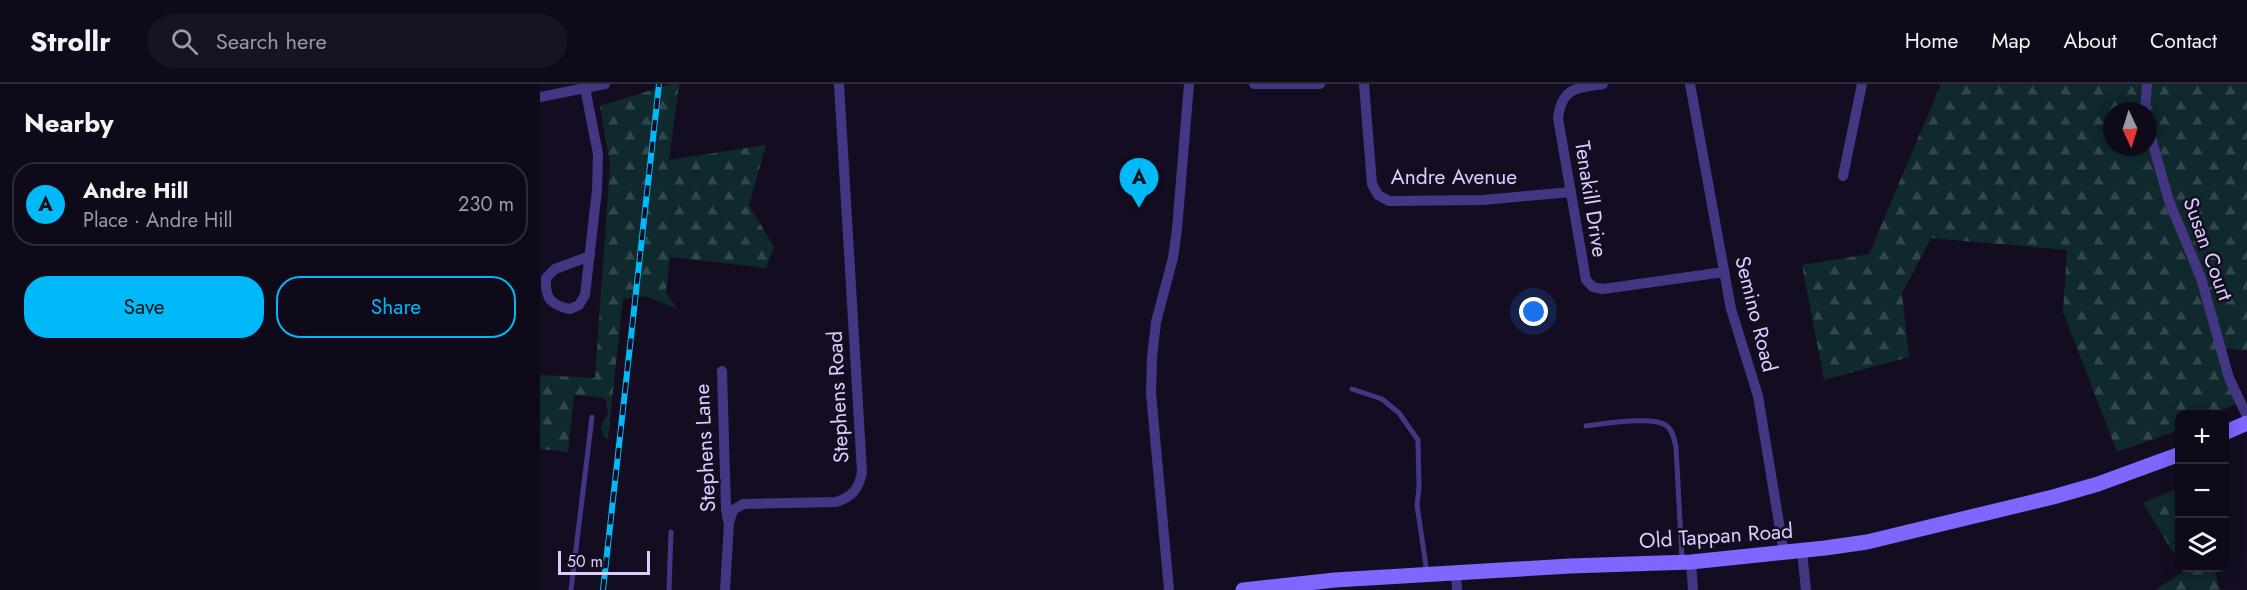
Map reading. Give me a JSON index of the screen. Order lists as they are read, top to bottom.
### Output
{
  "streets": {
    "main road": ["Old Tappan Road"],
    "street": [
      "Andre Avenue",
      "Tenakill Drive",
      "Susan Court",
      "Semino Road",
      "Stephens Road",
      "Stephens Lane"
    ]
  },
  "crossings": [
    ["Andre Avenue", "Tenakill Drive"],
    ["Tenakill Drive", "Semino Road"],
    ["Semino Road", "Old Tappan Road"],
    ["Stephens Road", "Stephens Lane"]
  ],
  "scale_bar": "50 m",
  "north": "bottom",
  "page": {
    "header": "Strollr",
    "search": "Search here",
    "nav": [
      "Home",
      "Map",
      "About",
      "Contact"
    ],
    "heading": "Nearby",
    "pins": "A",
    "list": [
      {
        "mark": "A",
        "name": "Andre Hill",
        "note": "Place · Andre Hill",
        "value": "230 m"
      }
    ],
    "buttons": ["Save", "Share"],
    "map_buttons": ["+", "−"],
    "scale": "50 m"
  }
}
